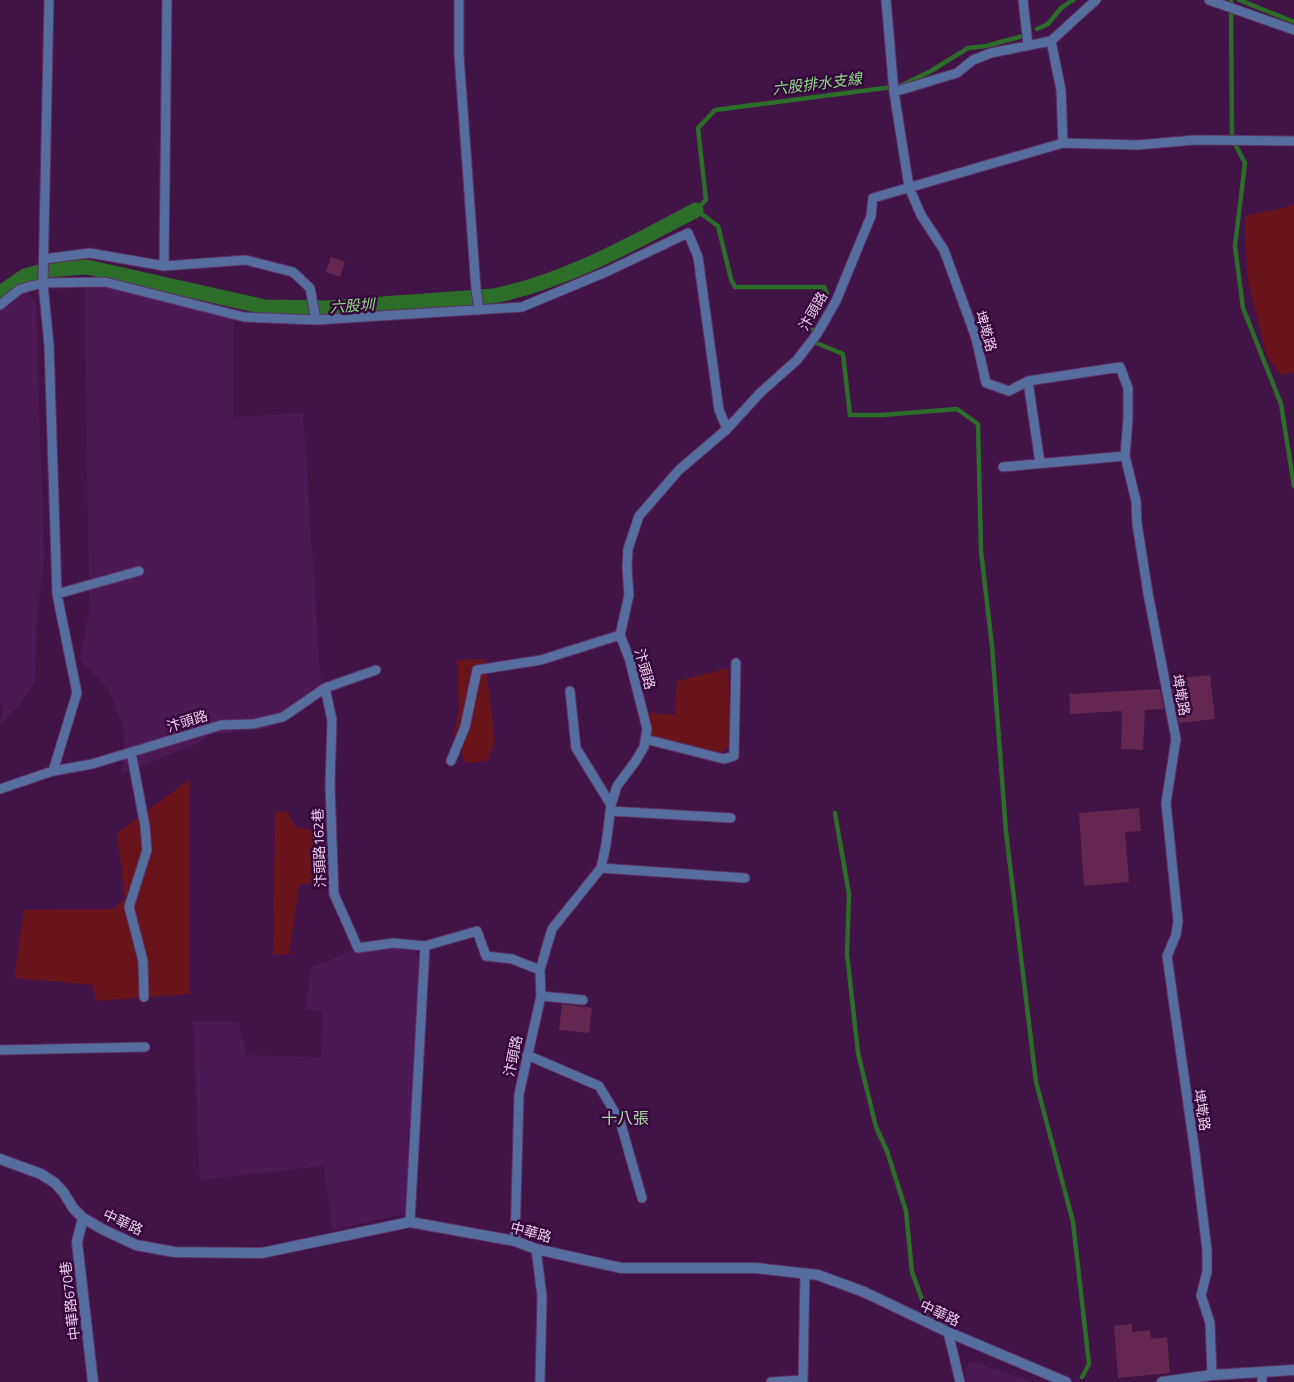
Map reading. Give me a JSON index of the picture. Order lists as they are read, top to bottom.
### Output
{
  "streets": {
    "street": ["中華路", "中華路670巷"],
    "lane": ["汴頭路", "埤墘路", "汴頭路162巷"]
  },
  "crossings": [
    ["汴頭路", "埤墘路"],
    ["汴頭路", "汴頭路162巷"],
    ["汴頭路", "中華路"],
    ["中華路", "中華路670巷"]
  ],
  "districts": ["十八張"],
  "water": ["六股排水支線", "六股圳"]
}
